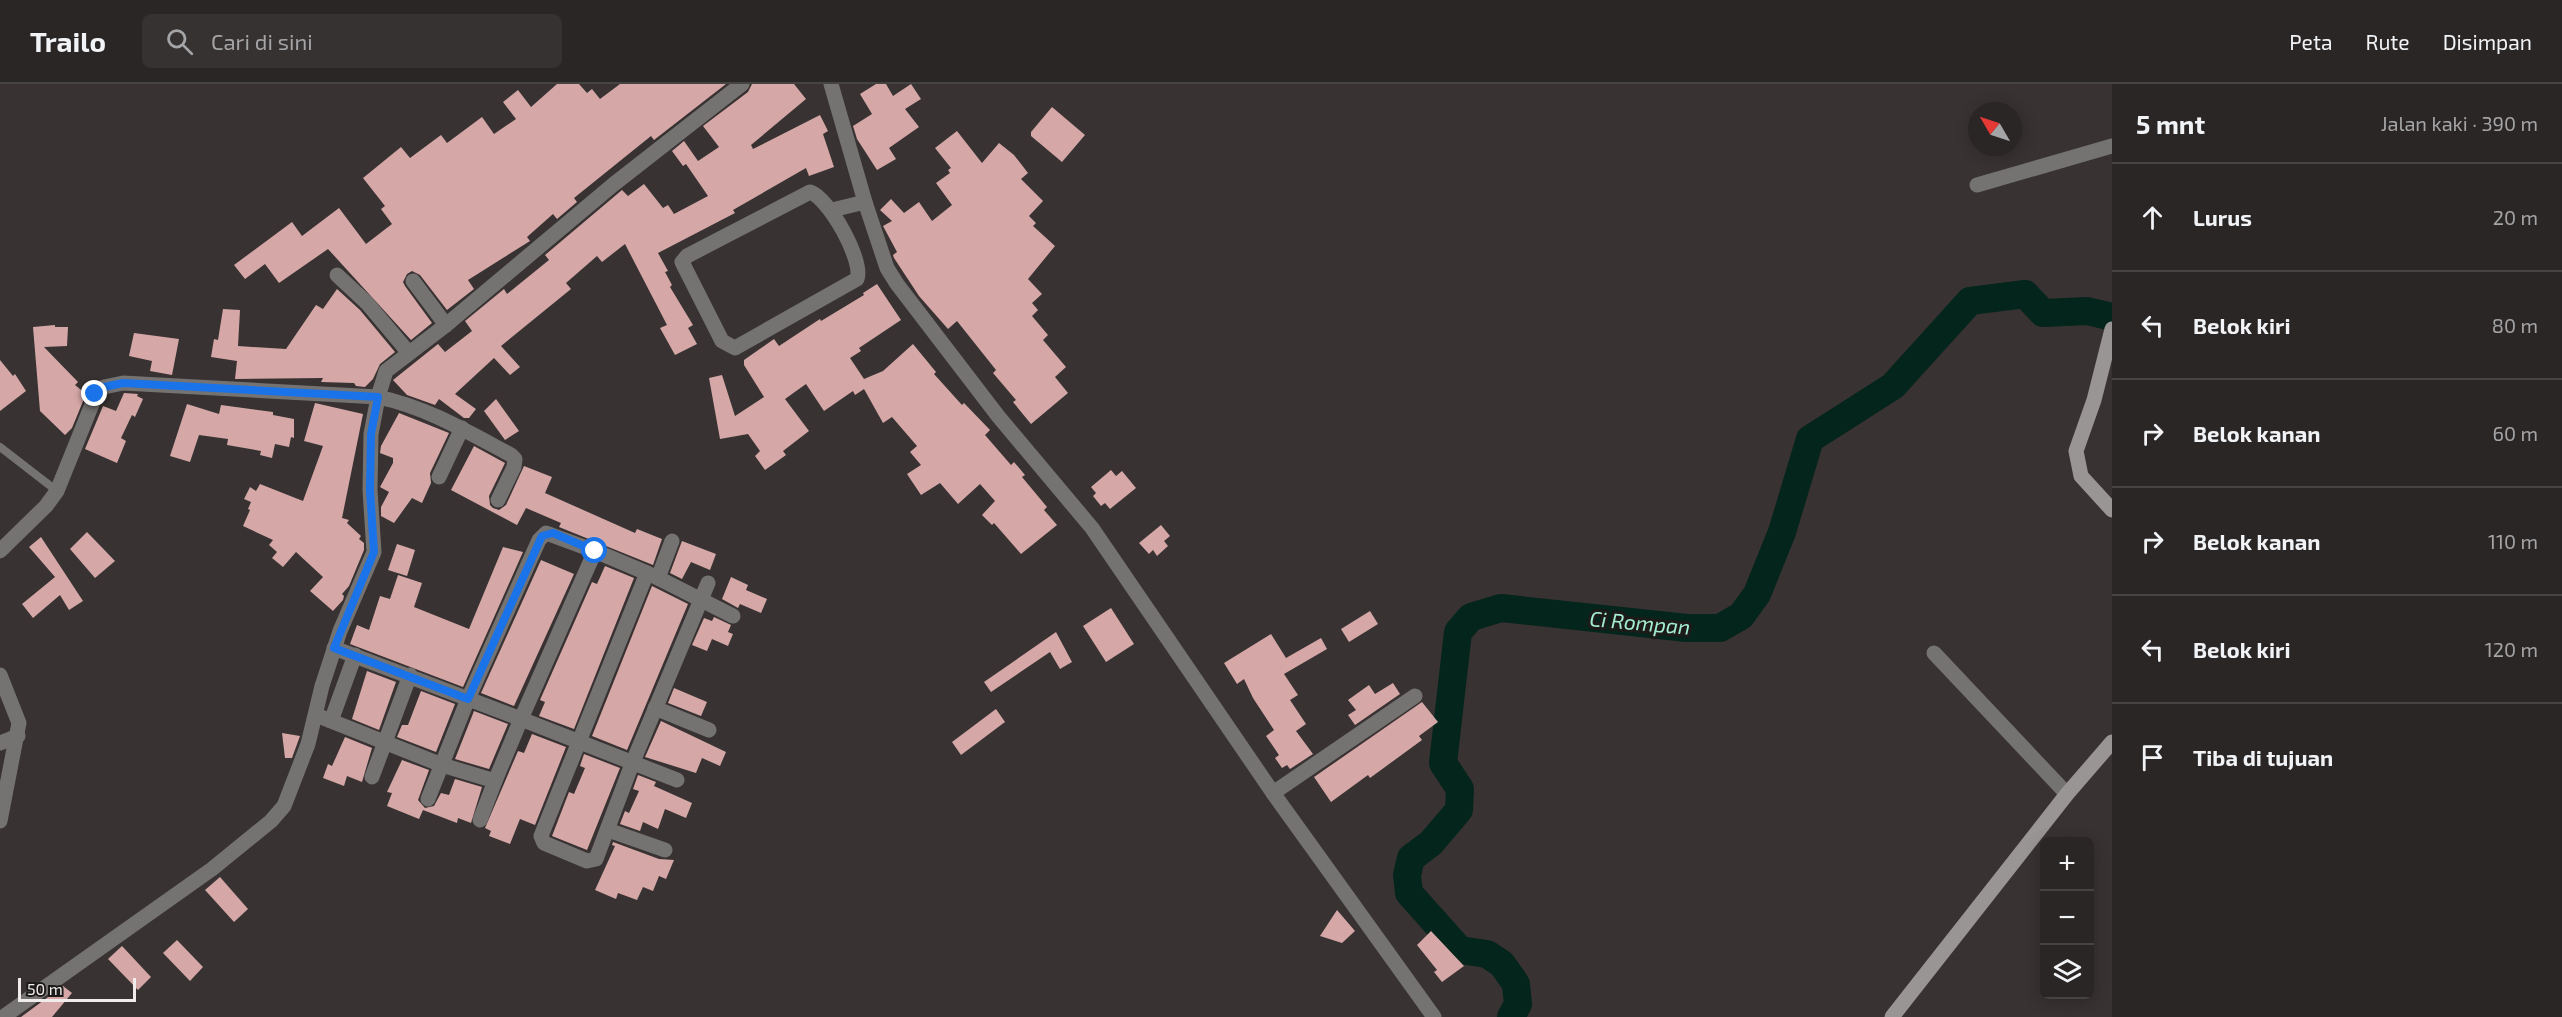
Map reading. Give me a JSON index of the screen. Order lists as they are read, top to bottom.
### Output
{
  "water": ["Ci Rompan"],
  "scale_bar": "50 m",
  "north": "top left",
  "page": {
    "header": "Trailo",
    "search": "Cari di sini",
    "nav": ["Peta", "Rute", "Disimpan"],
    "heading": ["5 mnt", "Jalan kaki · 390 m"],
    "list": [
      ["Lurus", "20 m"],
      ["Belok kiri", "80 m"],
      ["Belok kanan", "60 m"],
      ["Belok kanan", "110 m"],
      ["Belok kiri", "120 m"],
      "Tiba di tujuan"
    ],
    "map_buttons": ["+", "−"],
    "scale": "50 m"
  }
}
